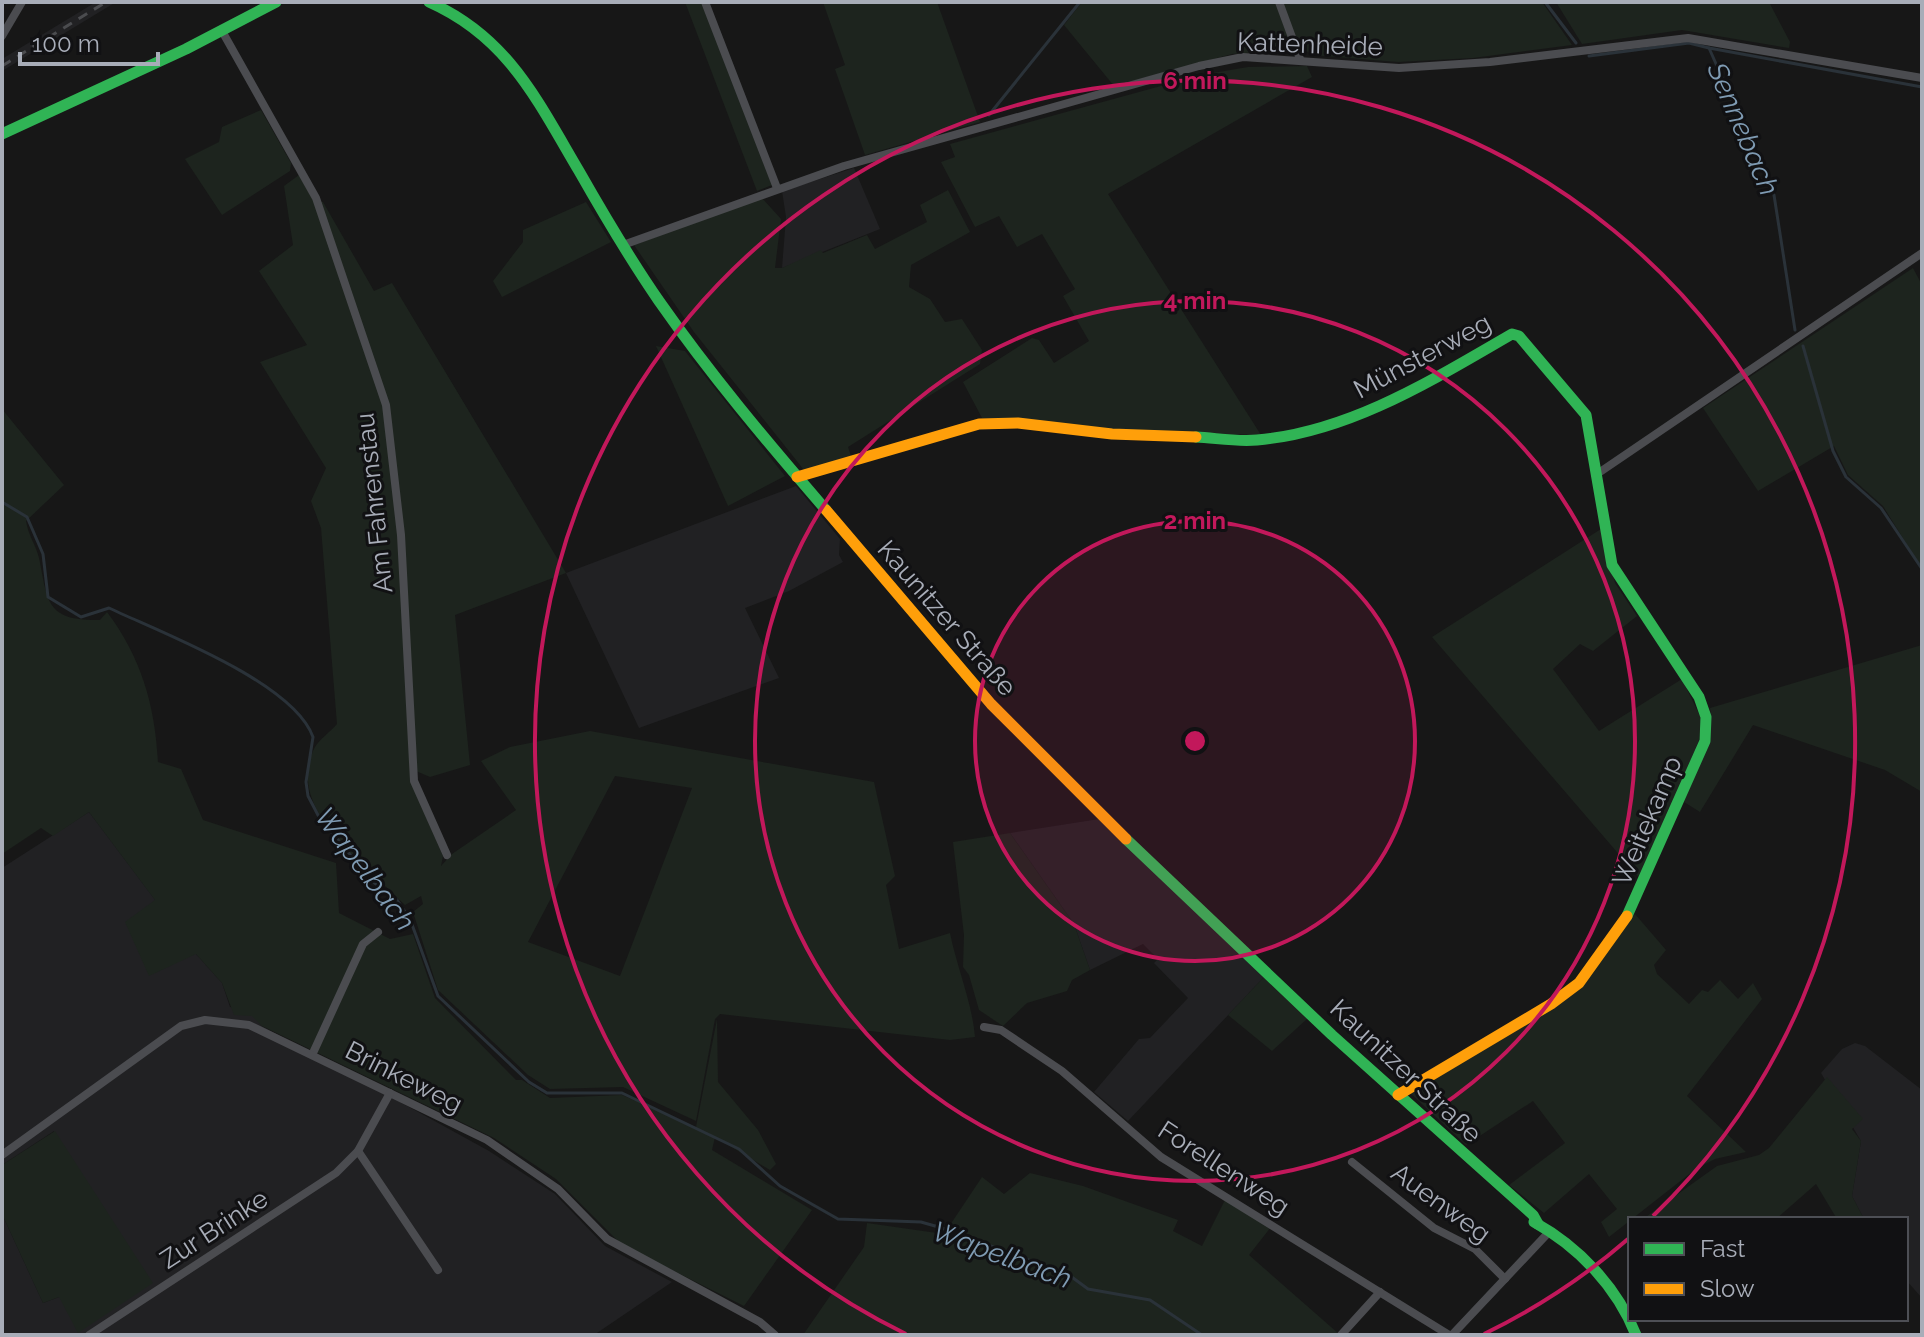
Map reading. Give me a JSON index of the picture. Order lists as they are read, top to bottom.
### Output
{
  "streets": {
    "street": [
      "Kattenheide",
      "Münsterweg",
      "Am Fahrenstau",
      "Kaunitzer Straße",
      "Weitekamp",
      "Brinkeweg",
      "Forellenweg",
      "Auenweg",
      "Zur Brinke"
    ]
  },
  "crossings": [
    ["Kattenheide", "Kaunitzer Straße"],
    ["Münsterweg", "Kaunitzer Straße"],
    ["Münsterweg", "Weitekamp"],
    ["Kaunitzer Straße", "Weitekamp"],
    ["Brinkeweg", "Zur Brinke"]
  ],
  "water": ["Sennebach", "Wapelbach"],
  "legend": ["Fast", "Slow"],
  "scale_bar": "100 m",
  "rings": ["6 min", "4 min", "2 min"]
}
